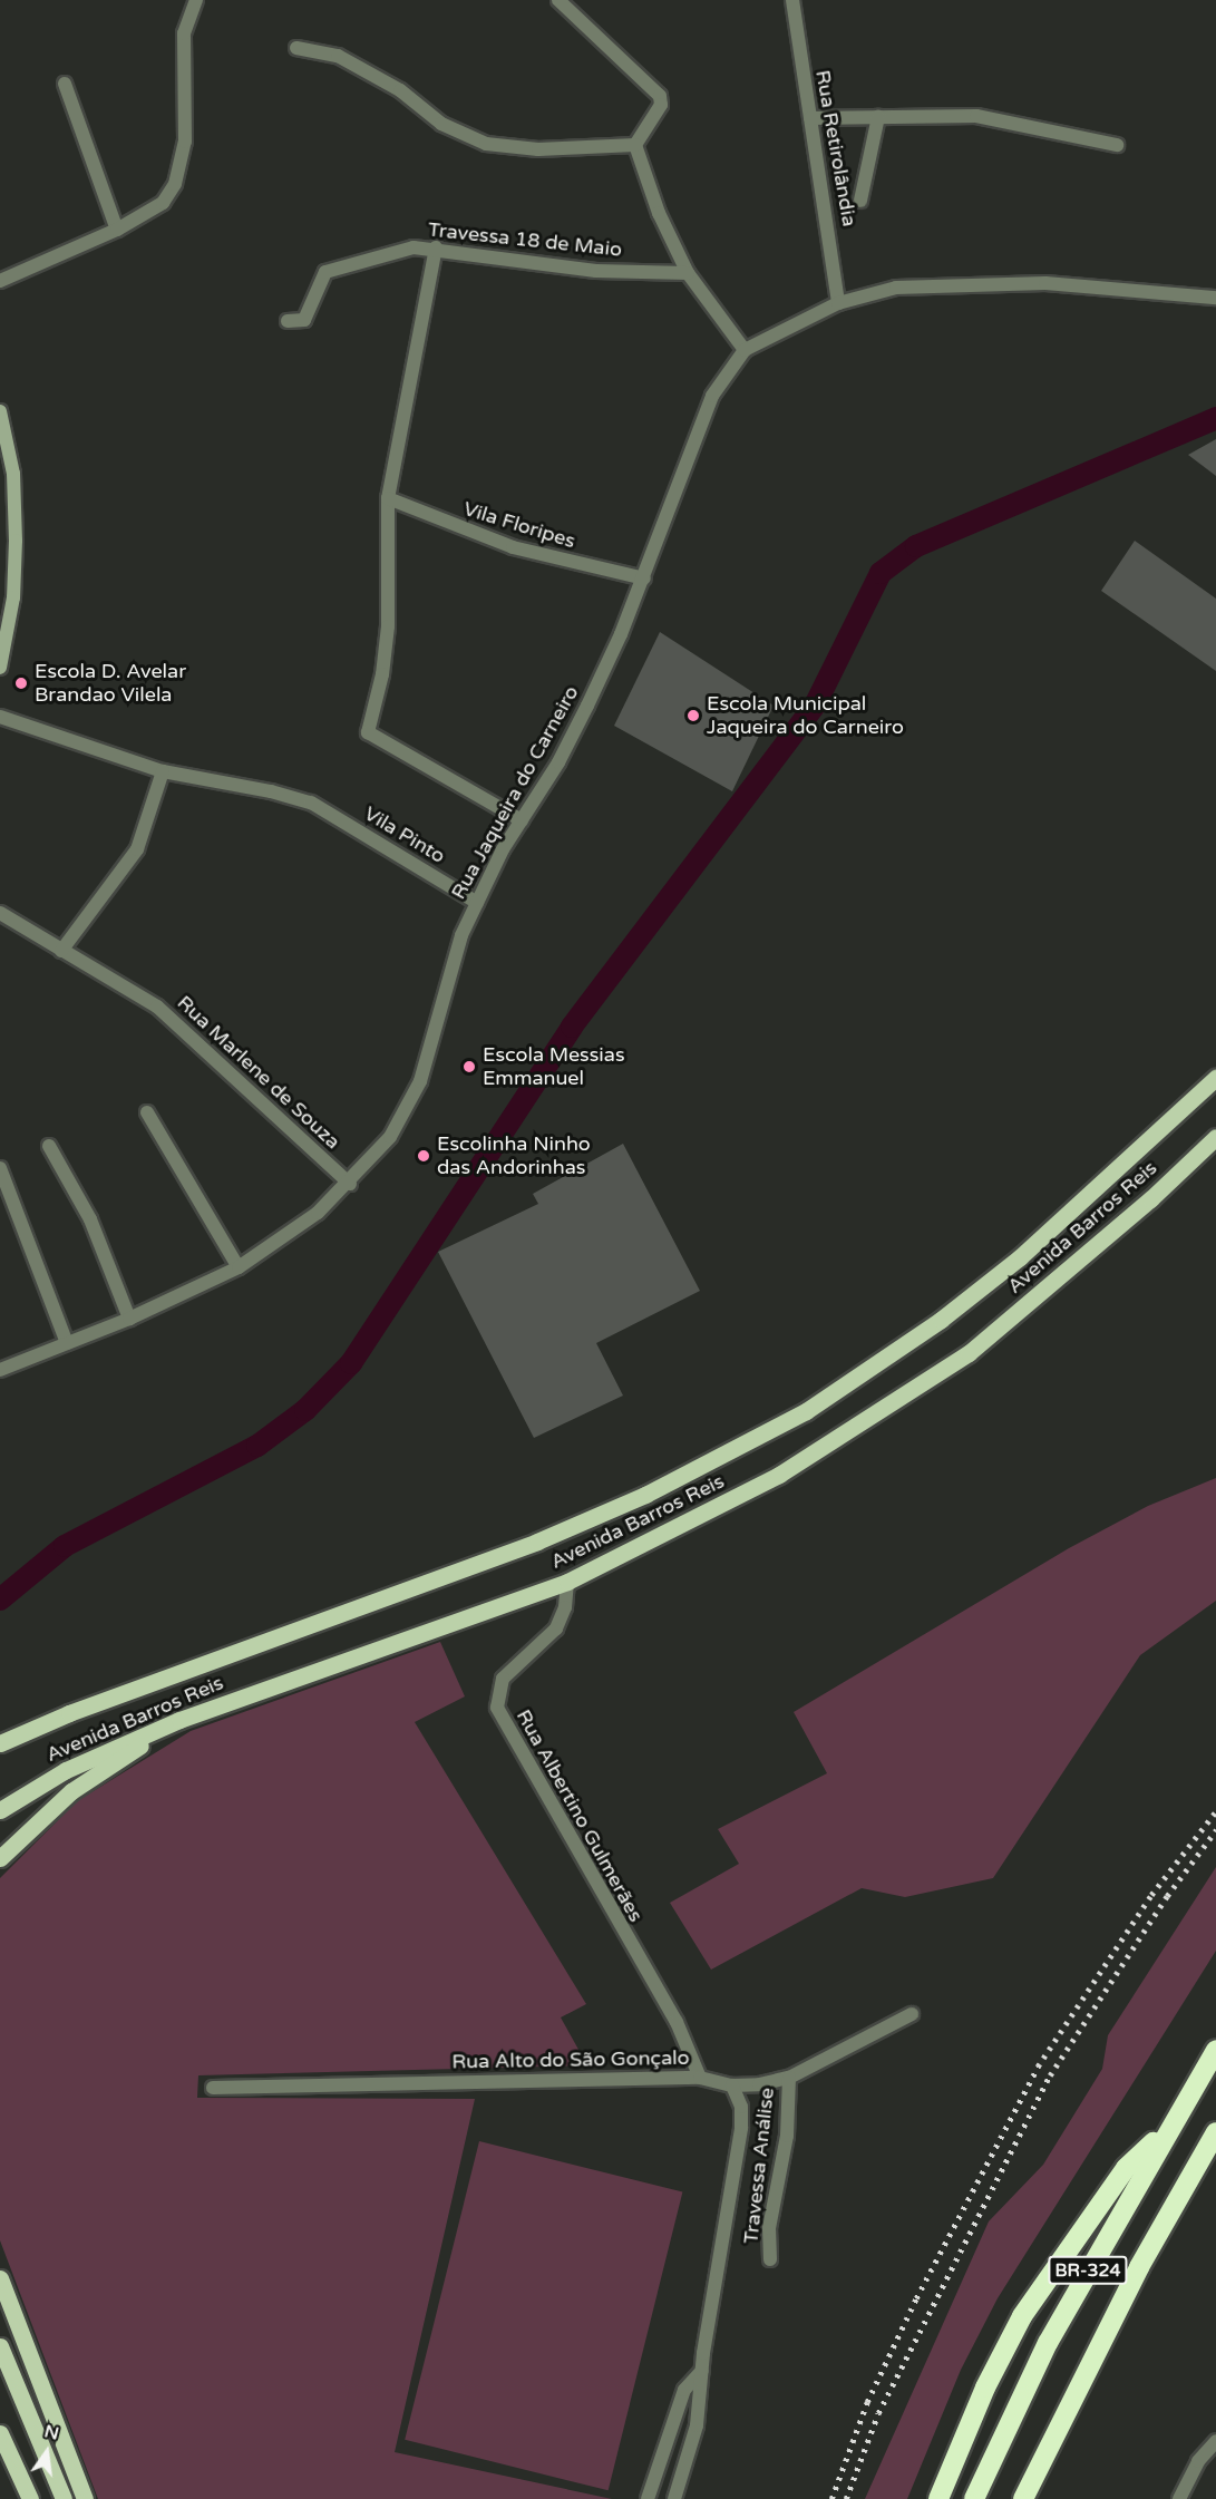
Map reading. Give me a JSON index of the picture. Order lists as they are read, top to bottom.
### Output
{
  "streets": {
    "highway": ["BR-324"],
    "main road": ["Avenida Barros Reis"],
    "street": [
      "Rua Retirolândia",
      "Travessa 18 de Maio",
      "Vila Floripes",
      "Rua Jaqueira do Carneiro",
      "Vila Pinto",
      "Rua Marlene de Souza",
      "Rua Albertino Gulmerães",
      "Rua Alto do São Gonçalo",
      "Travessa Análise"
    ]
  },
  "crossings": [
    ["Rua Retirolândia", "Rua Jaqueira do Carneiro"],
    ["Vila Floripes", "Rua Jaqueira do Carneiro"],
    ["Rua Jaqueira do Carneiro", "Vila Pinto"],
    ["Rua Jaqueira do Carneiro", "Rua Marlene de Souza"],
    ["Avenida Barros Reis", "Rua Albertino Gulmerães"],
    ["Rua Albertino Gulmerães", "Rua Alto do São Gonçalo"],
    ["Rua Alto do São Gonçalo", "Travessa Análise"]
  ],
  "places": [
    "Escola D. Avelar Brandao Vilela",
    "Escola Municipal Jaqueira do Carneiro",
    "Escola Messias Emmanuel",
    "Escolinha Ninho das Andorinhas"
  ],
  "north": "top"
}
